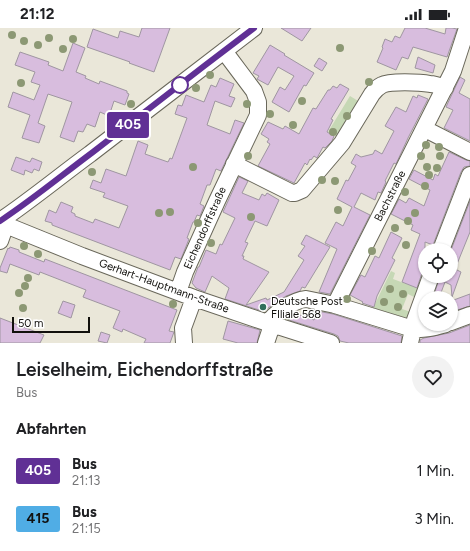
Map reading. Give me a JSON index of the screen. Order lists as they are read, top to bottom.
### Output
{
  "streets": {
    "street": ["Bachstraße", "Eichendorffstraße", "Gerhart-Hauptmann-Straße"]
  },
  "crossings": [
    ["Eichendorffstraße", "Gerhart-Hauptmann-Straße"]
  ],
  "places": ["Deutsche Post FIliale 568"],
  "lines": ["bus line 405"],
  "scale_bar": "50 m",
  "page": {
    "status": "21:12",
    "on_map": "405",
    "scale": "50 m",
    "heading": [
      ["Leiselheim, Eichendorffstraße", "Bus"],
      "Abfahrten"
    ],
    "list": [
      {
        "mark": "405",
        "name": "Bus",
        "note": "21:13",
        "value": "1 Min."
      },
      {
        "mark": "415",
        "name": "Bus",
        "note": "21:15",
        "value": "3 Min."
      }
    ]
  }
}
